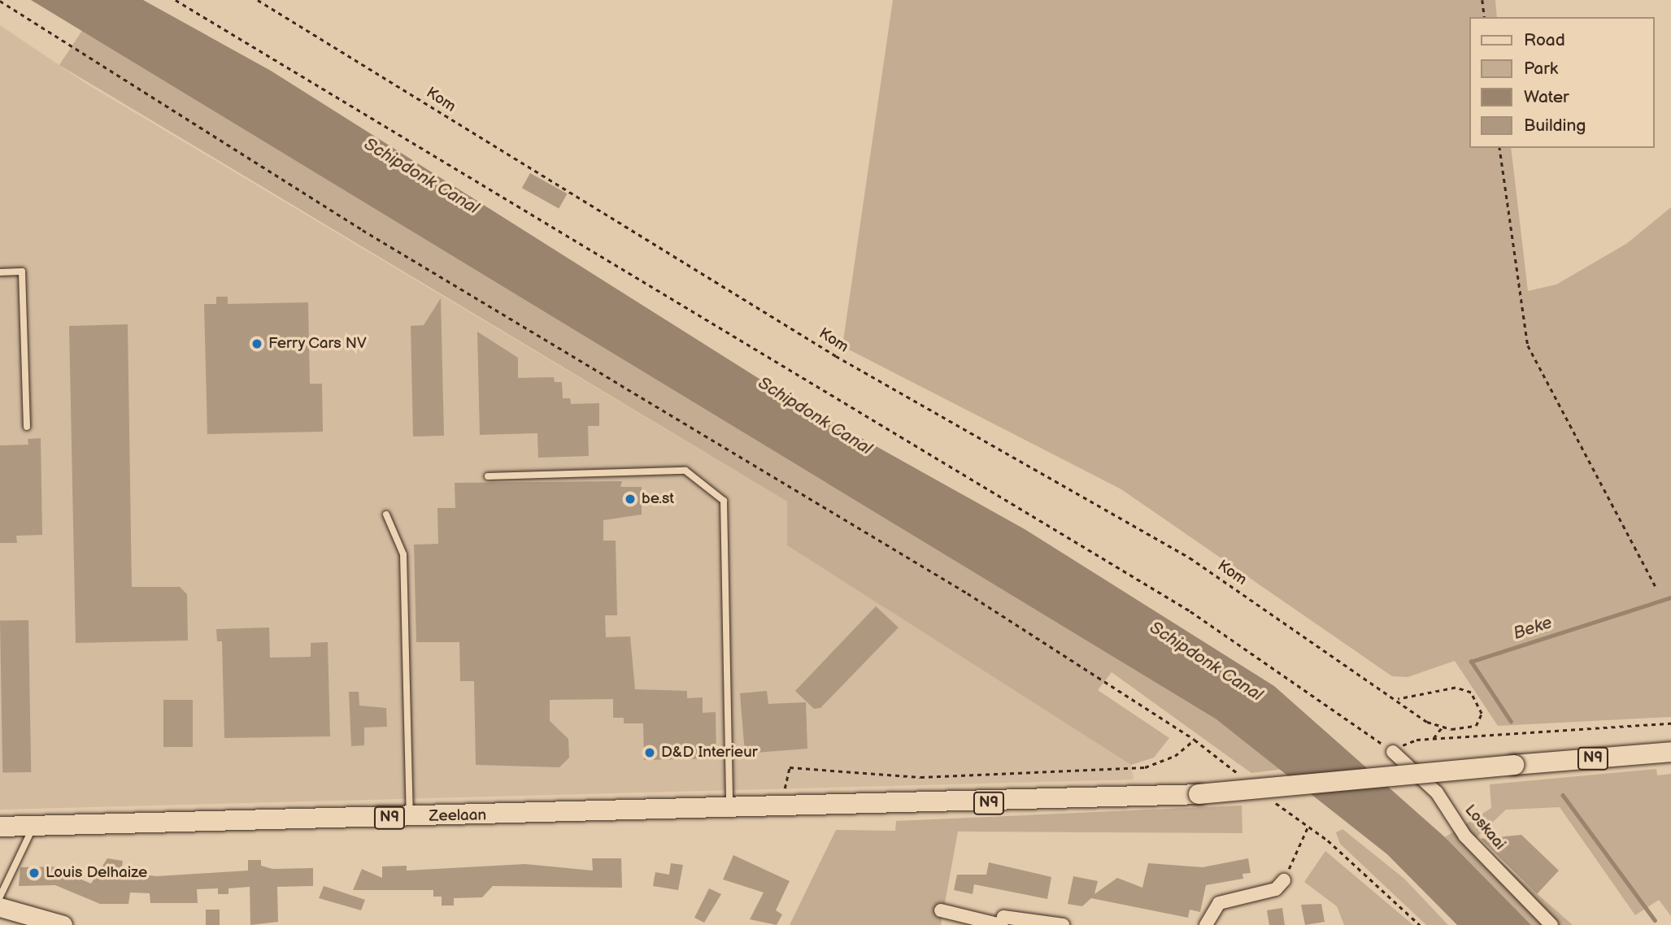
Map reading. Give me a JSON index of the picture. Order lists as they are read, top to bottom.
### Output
{
  "streets": {
    "main road": ["N9", "Zeelaan"],
    "street": ["Loskaai"],
    "path": ["Kom"]
  },
  "crossings": [
    ["N9", "Zeelaan"]
  ],
  "water": ["Schipdonk Canal", "Beke"],
  "places": [
    "Ferry Cars NV",
    "be.st",
    "D&D Interieur",
    "Louis Delhaize"
  ],
  "legend": [
    "Road",
    "Park",
    "Water",
    "Building"
  ]
}
